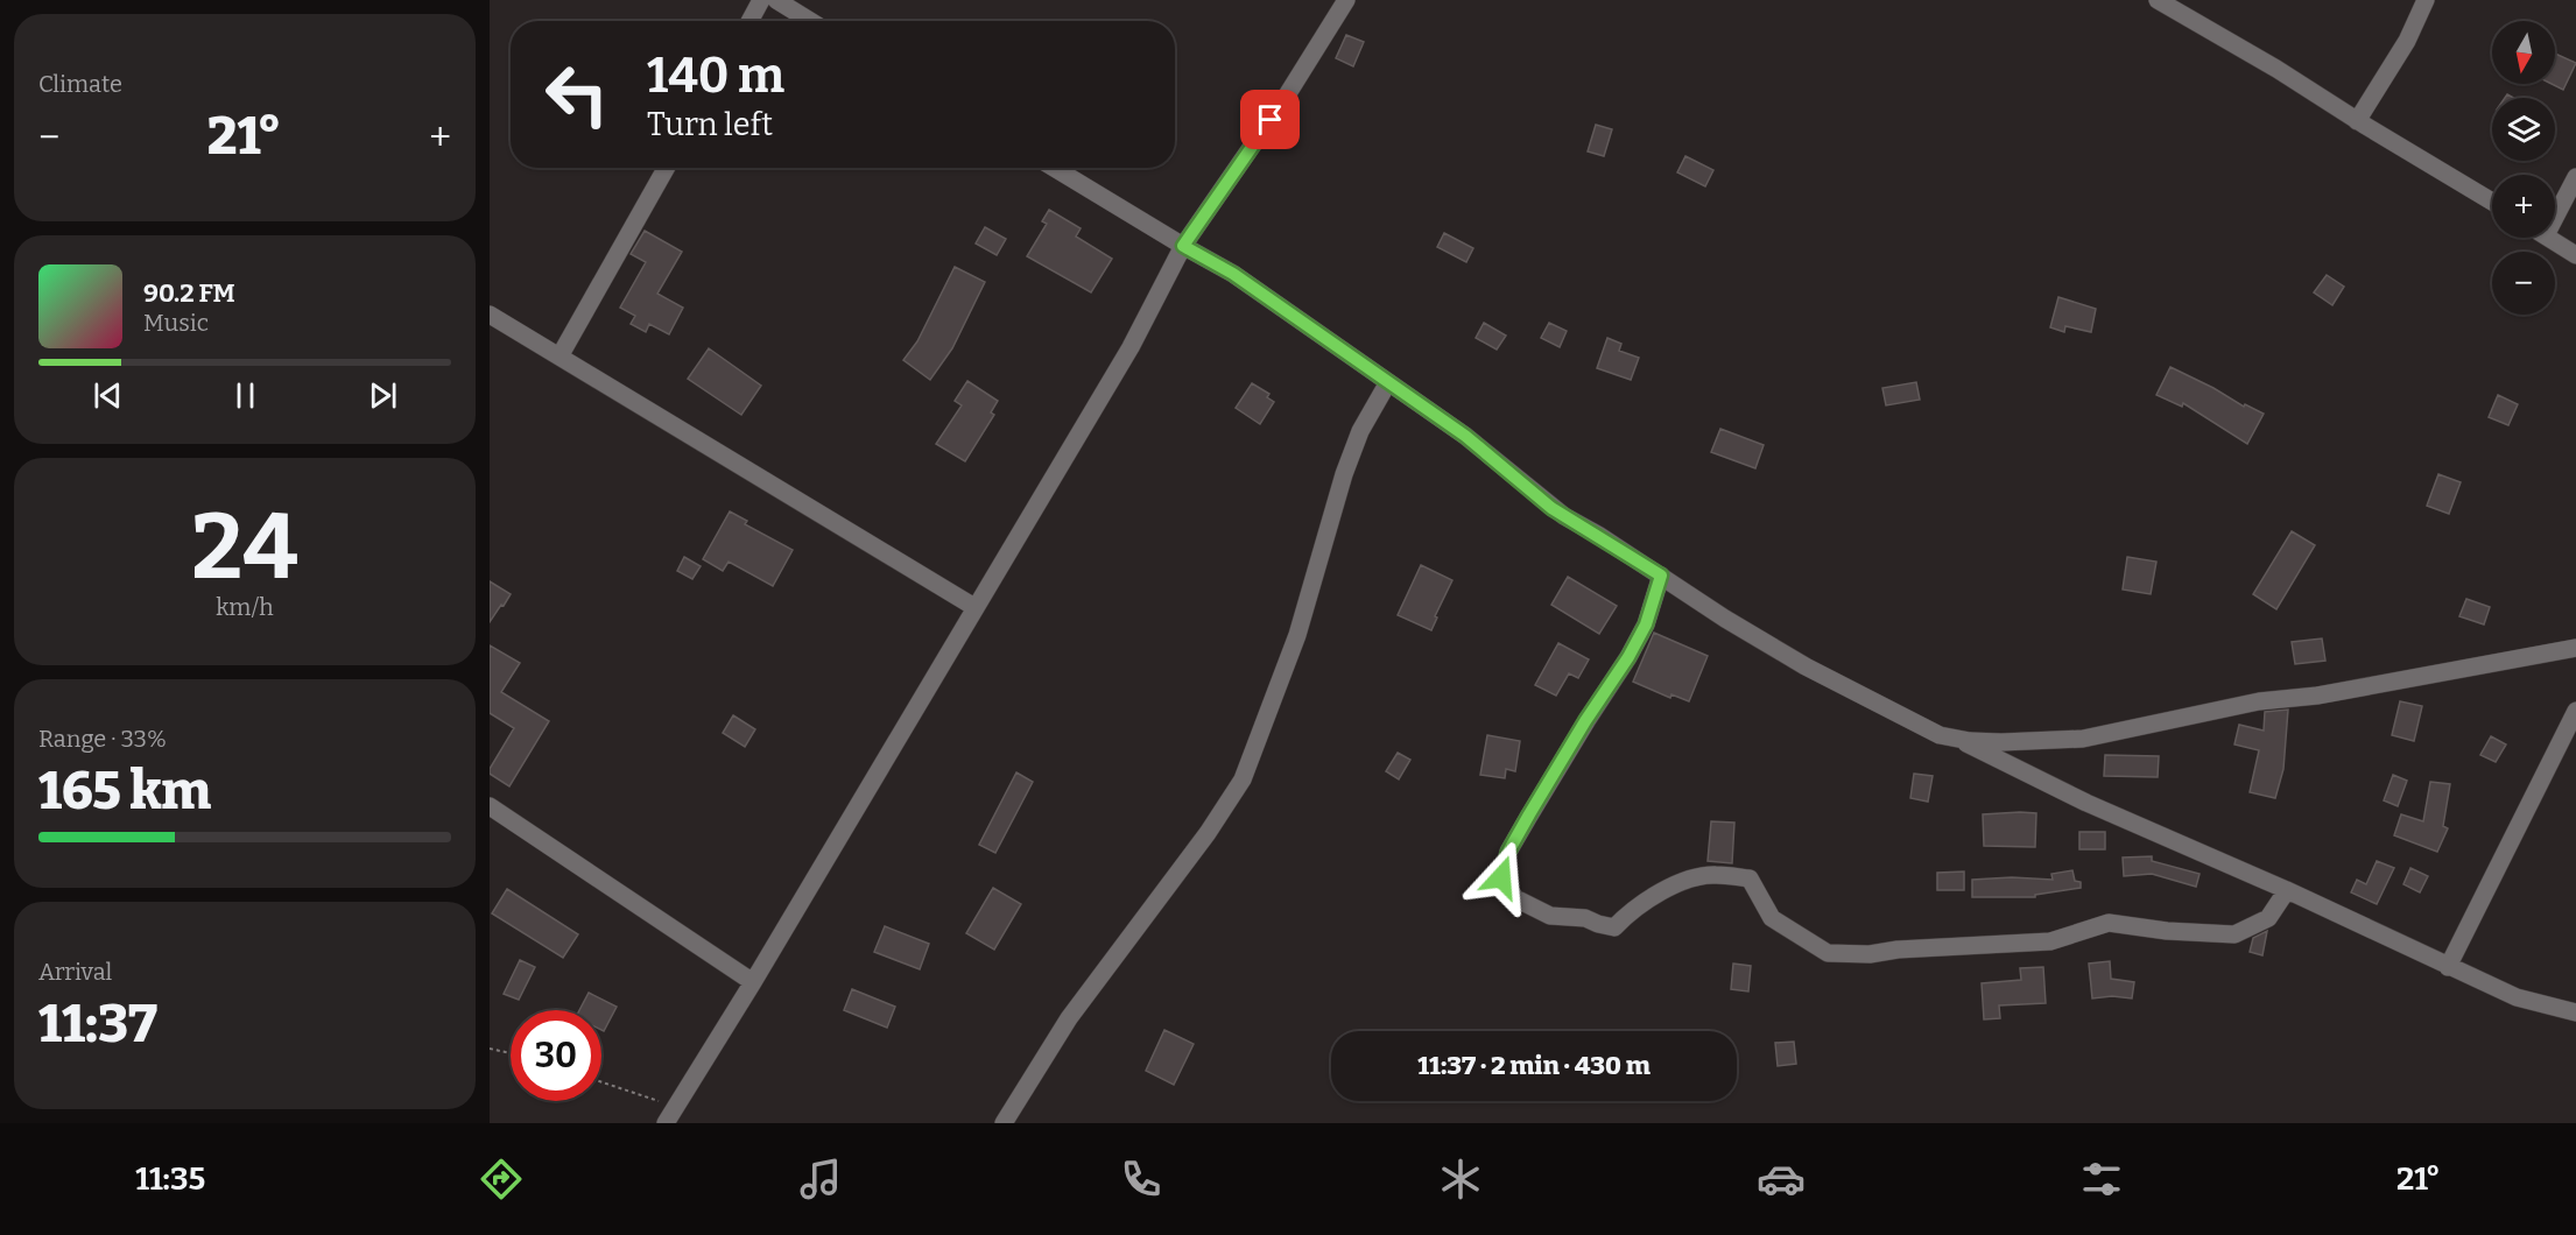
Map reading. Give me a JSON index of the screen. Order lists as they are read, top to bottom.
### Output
{
  "north": "bottom",
  "page": {
    "tile": [
      "Climate",
      ["24", "km/h"],
      ["Range · 33%", "165 km"],
      ["Arrival", "11:37"]
    ],
    "map_buttons": ["+", "−"],
    "turn": ["140 m", "Turn left"],
    "heat": ["−", "21°", "+"],
    "song": ["90.2 FM", "Music"],
    "limit": "30",
    "trip": "11:37 · 2 min · 430 m",
    "tabs": ["11:35", "21°"]
  }
}
